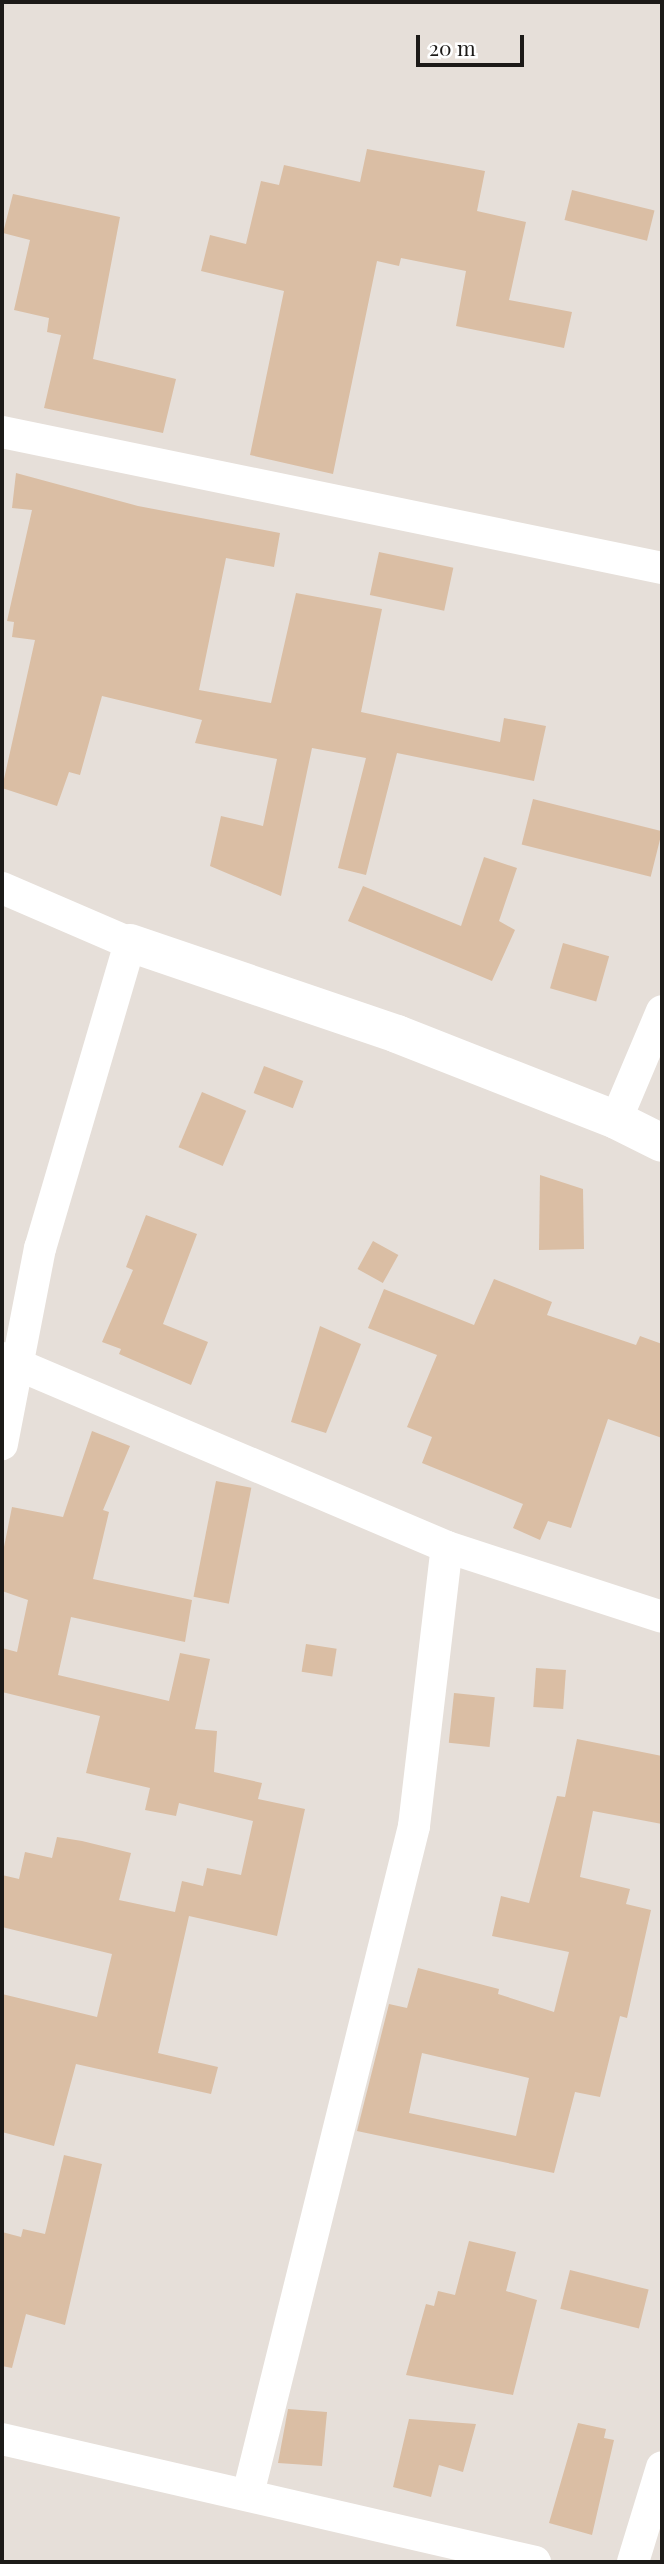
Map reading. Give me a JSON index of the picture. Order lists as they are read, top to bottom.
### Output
{
  "scale_bar": "20 m"
}
